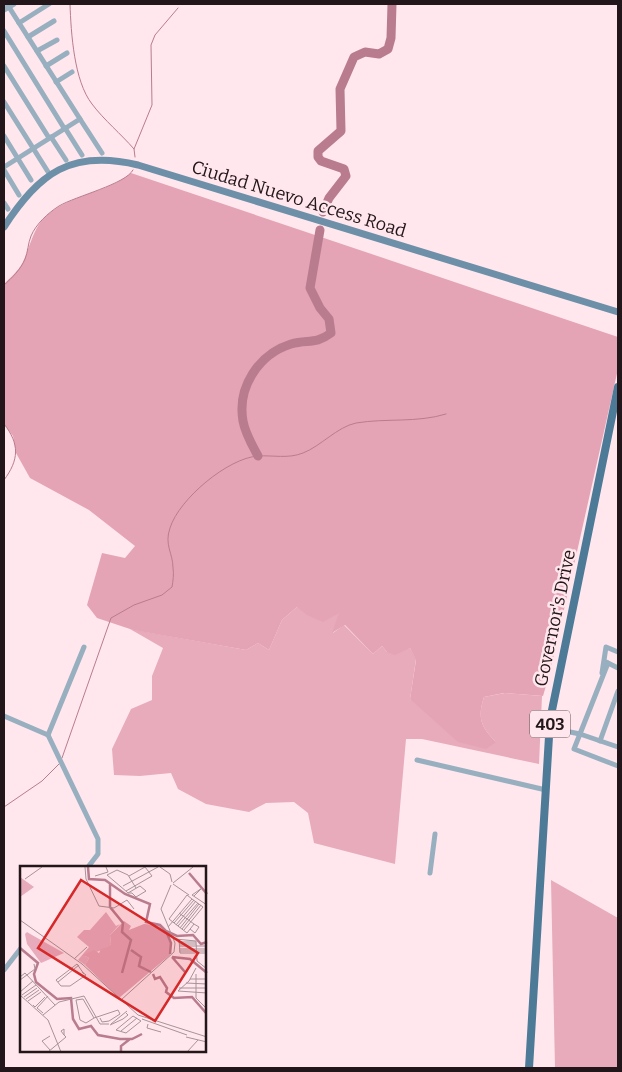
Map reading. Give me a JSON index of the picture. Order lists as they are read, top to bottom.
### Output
{
  "streets": {
    "main road": ["Governor's Drive", "403"],
    "street": ["Ciudad Nuevo Access Road"]
  }
}
